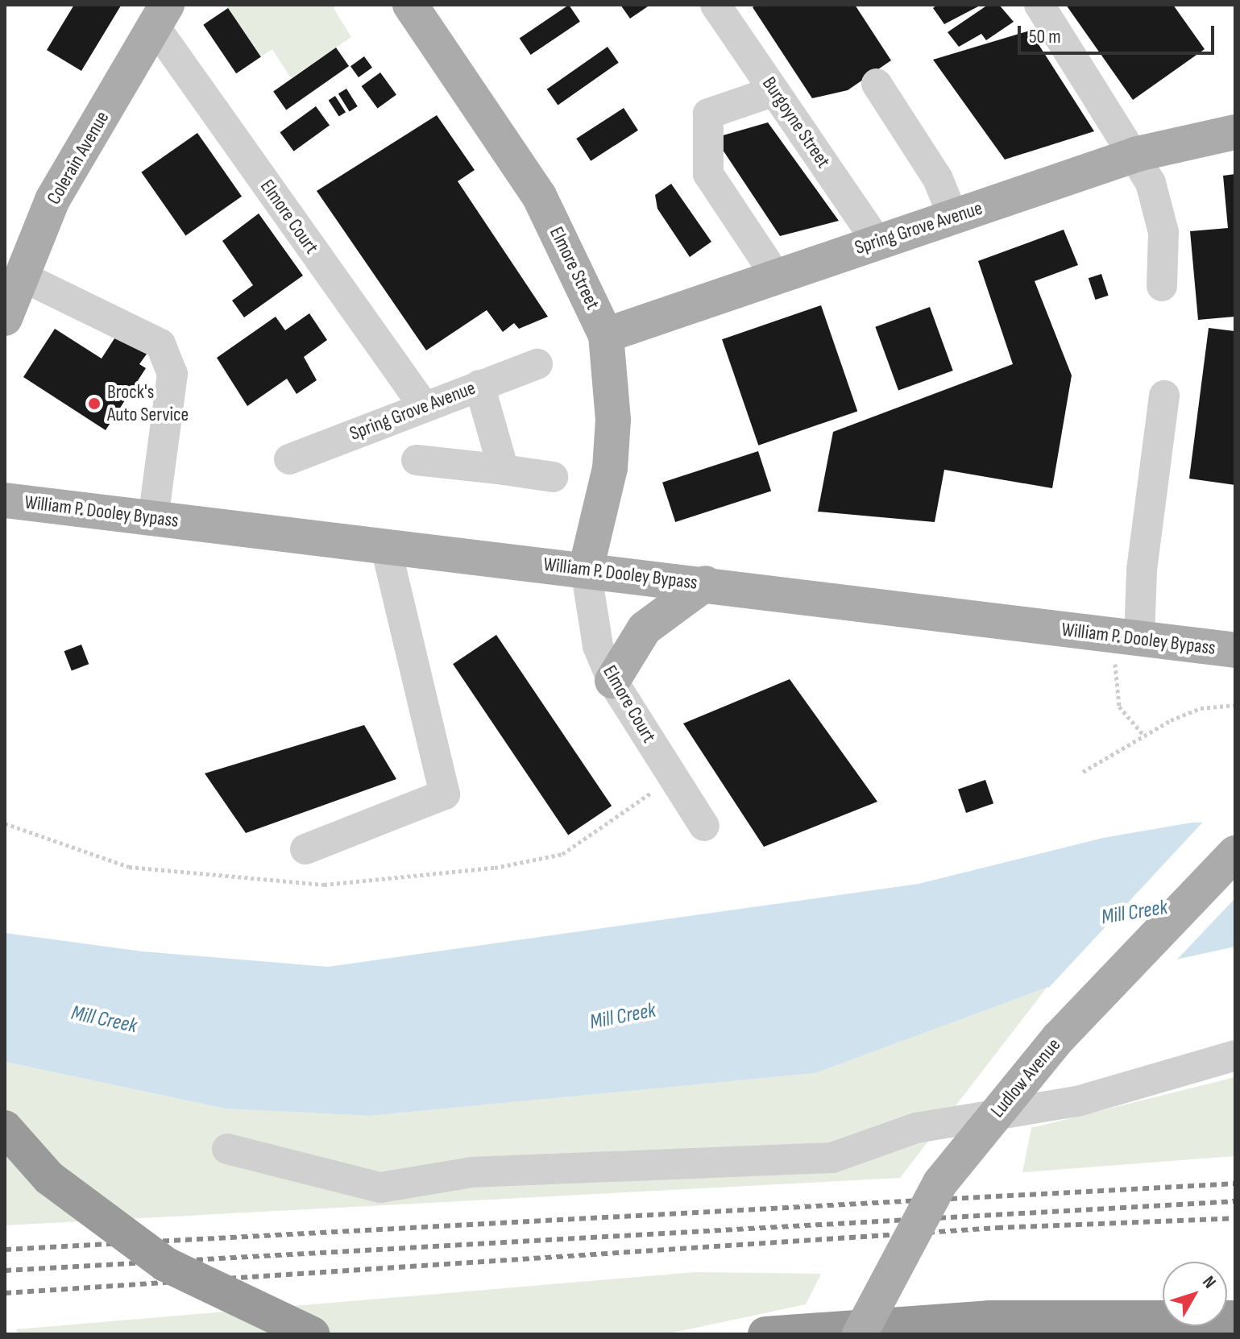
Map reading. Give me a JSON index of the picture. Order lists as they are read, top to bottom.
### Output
{
  "streets": {
    "main road": [
      "Colerain Avenue",
      "Spring Grove Avenue",
      "Elmore Street",
      "William P. Dooley Bypass",
      "Ludlow Avenue"
    ],
    "street": ["Burgoyne Street", "Elmore Court"]
  },
  "crossings": [
    ["Burgoyne Street", "Spring Grove Avenue"],
    ["Colerain Avenue", "Elmore Court"],
    ["Elmore Court", "Spring Grove Avenue"],
    ["Elmore Court", "Elmore Street"],
    ["Elmore Court", "William P. Dooley Bypass"],
    ["Spring Grove Avenue", "Elmore Street"],
    ["Elmore Street", "William P. Dooley Bypass"]
  ],
  "water": ["Mill Creek"],
  "places": ["Brock's Auto Service"],
  "scale_bar": "50 m",
  "north": "top right"
}
